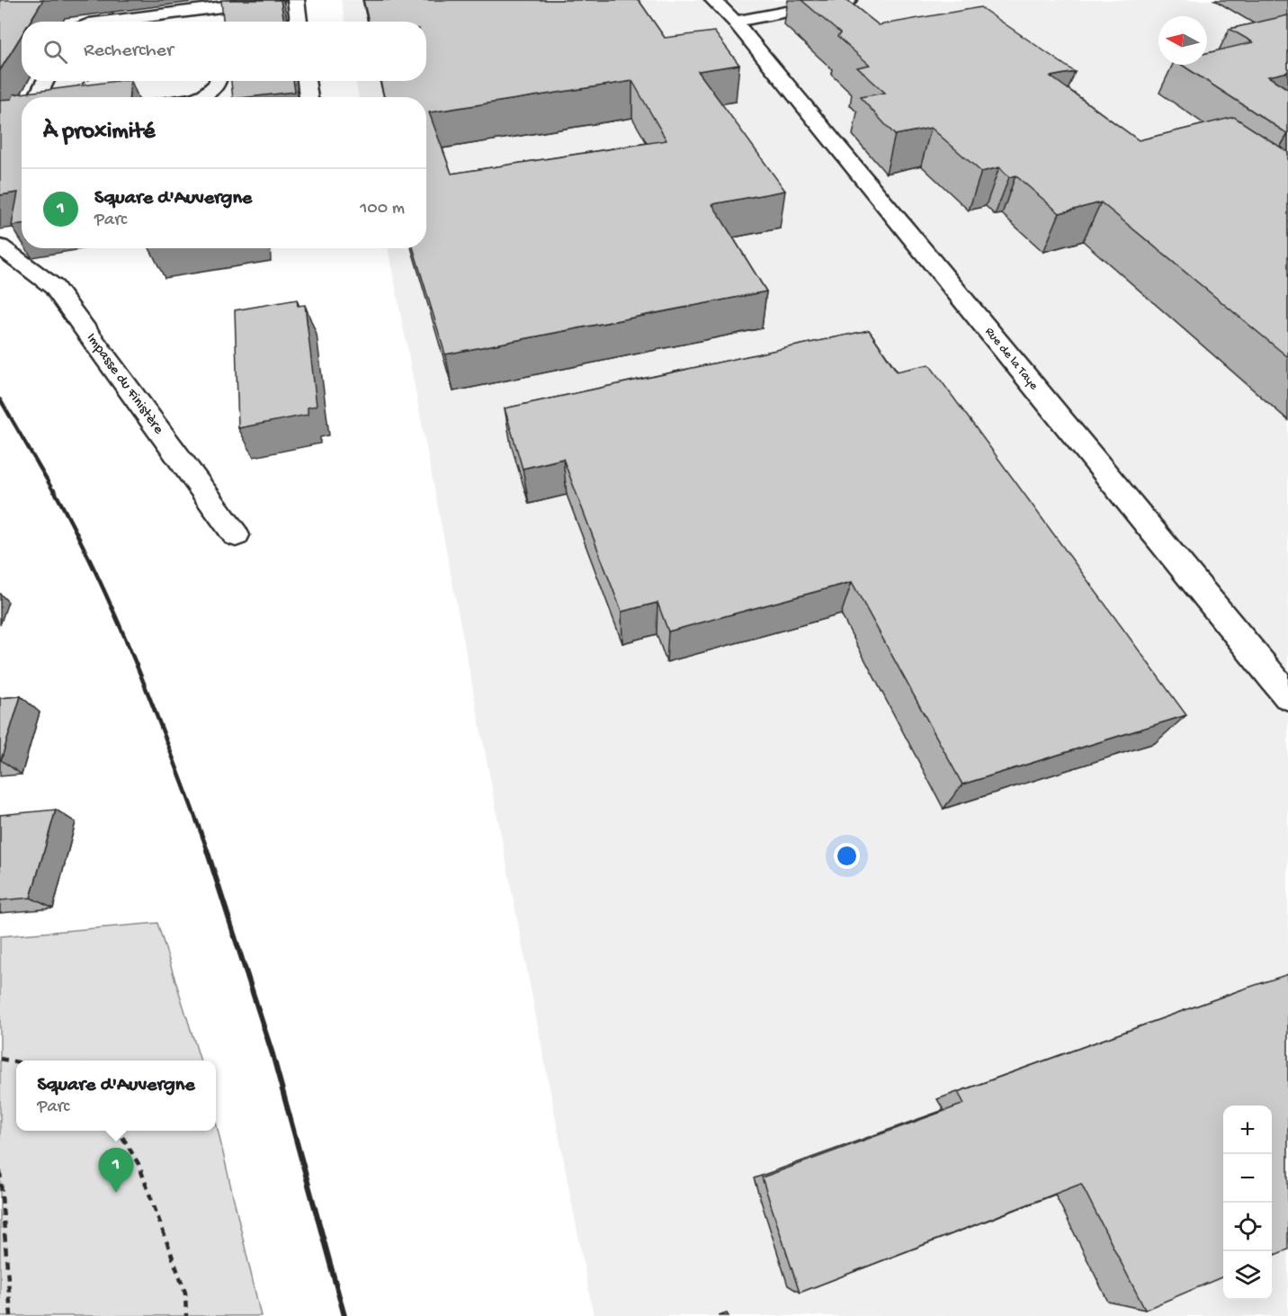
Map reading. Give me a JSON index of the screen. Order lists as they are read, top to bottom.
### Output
{
  "streets": {
    "street": ["Rue de la Taye", "Impasse du Finistère"]
  },
  "north": "left",
  "page": {
    "search": "Rechercher",
    "heading": "À proximité",
    "list": [
      {
        "mark": "1",
        "name": "Square d'Auvergne",
        "note": "Parc",
        "value": "100 m"
      }
    ],
    "popup": ["Square d'Auvergne", "Parc"],
    "map_buttons": ["+", "−"],
    "pins": "1"
  }
}
